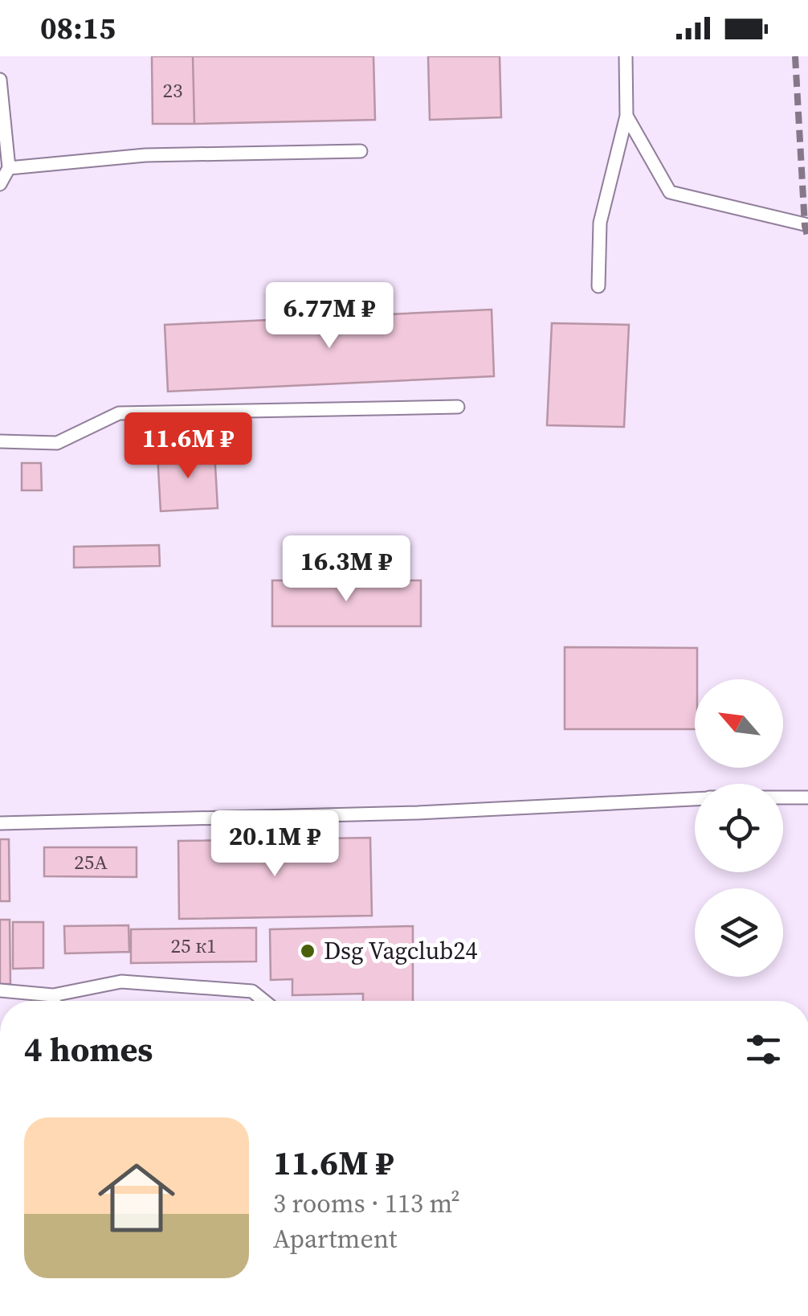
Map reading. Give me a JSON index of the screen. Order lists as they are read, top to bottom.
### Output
{
  "places": ["Dsg Vagclub24"],
  "house_numbers": ["23", "25А", "25 к1"],
  "north": "top left",
  "page": {
    "status": "08:15",
    "price": [
      "6.77M ₽",
      "11.6M ₽",
      "16.3M ₽",
      "20.1M ₽"
    ],
    "heading": "4 homes",
    "list": [
      {
        "name": "11.6M ₽",
        "note": "3 rooms · 113 m² · Apartment"
      }
    ]
  }
}
